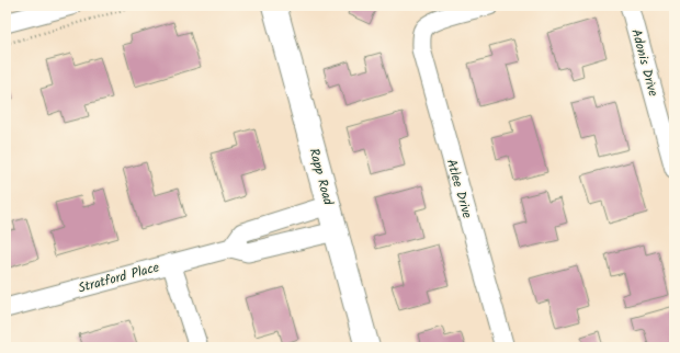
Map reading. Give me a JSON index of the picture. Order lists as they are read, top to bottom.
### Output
{
  "streets": {
    "street": [
      "Adonis Drive",
      "Rapp Road",
      "Atlee Drive",
      "Stratford Place"
    ]
  },
  "crossings": [
    ["Rapp Road", "Stratford Place"]
  ]
}
